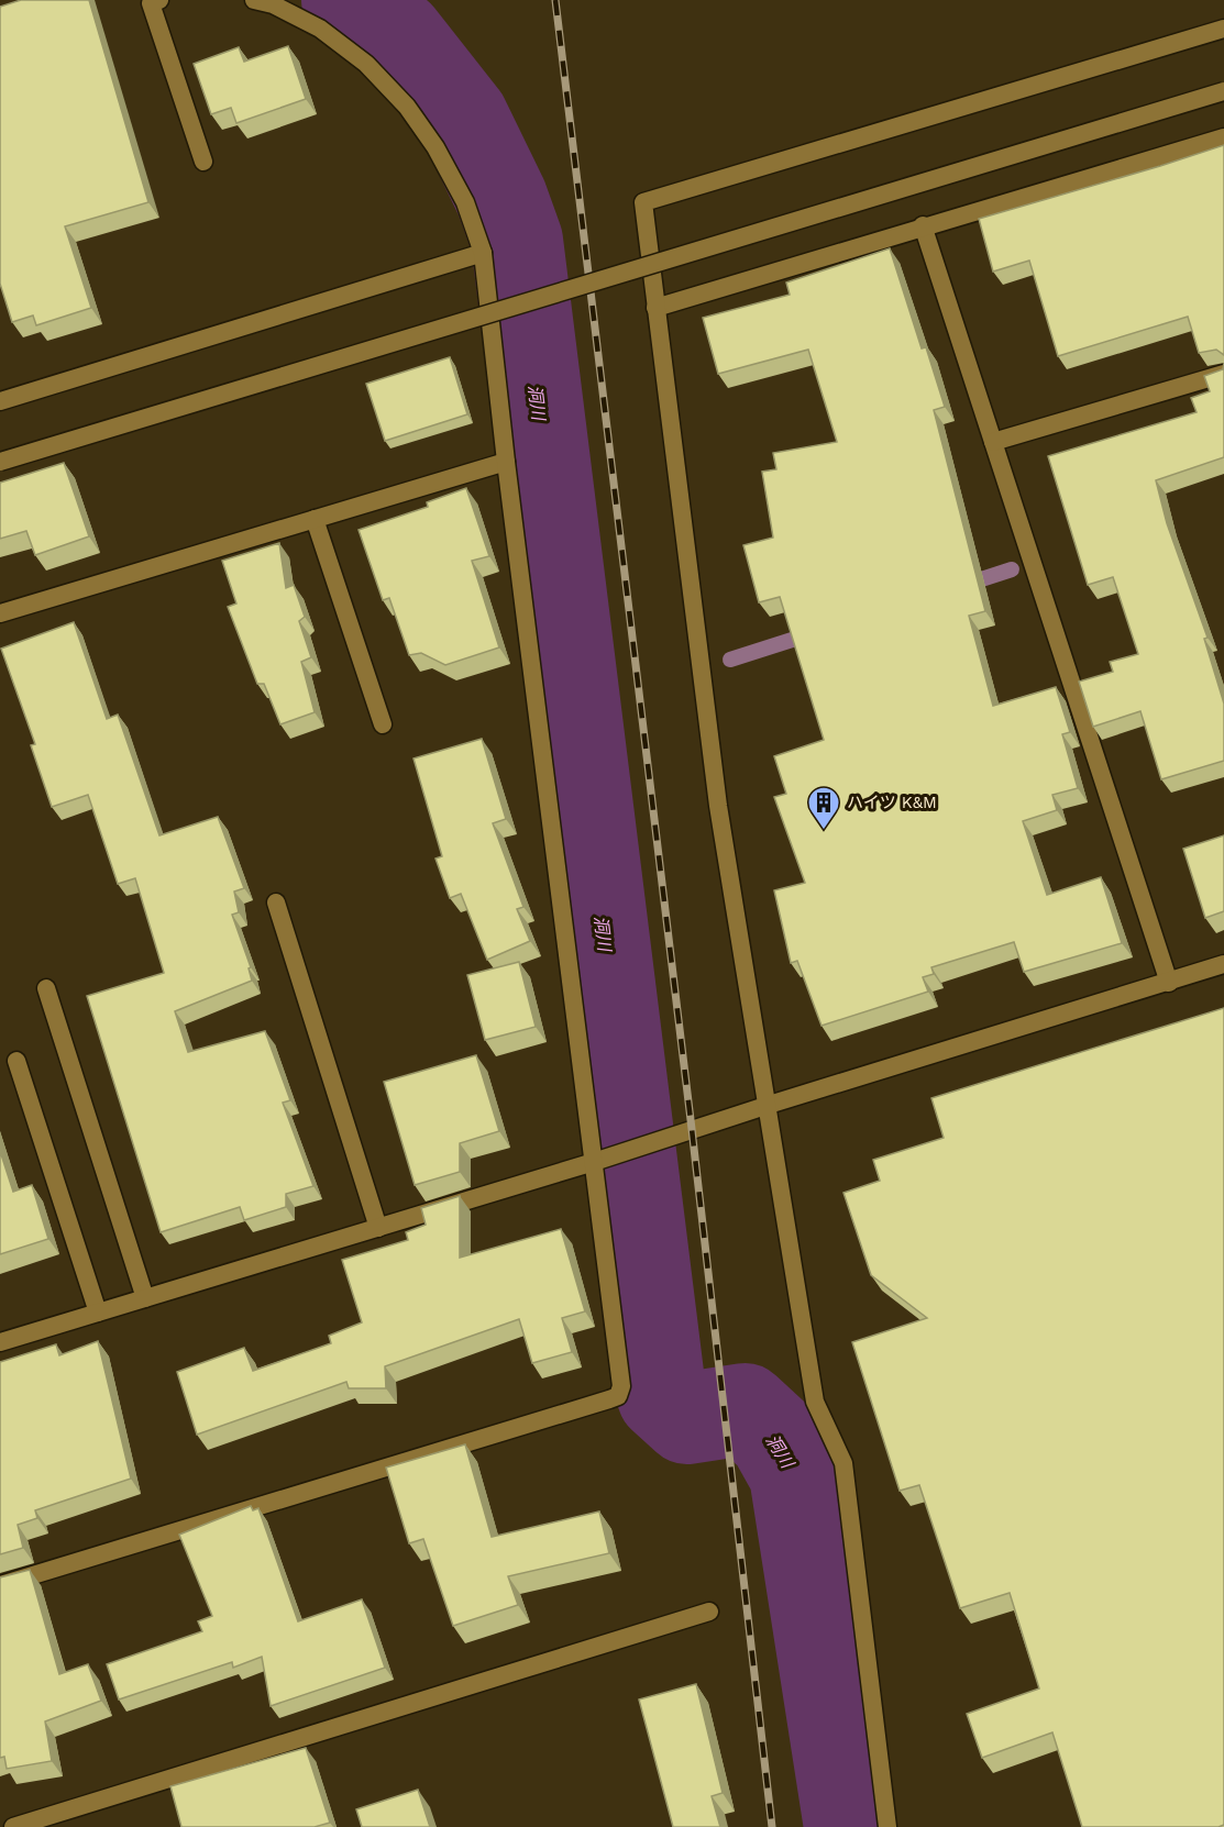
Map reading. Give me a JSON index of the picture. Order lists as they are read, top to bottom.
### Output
{
  "water": ["洞川"],
  "places": {
    "building": ["ハイツ K&M"]
  }
}
